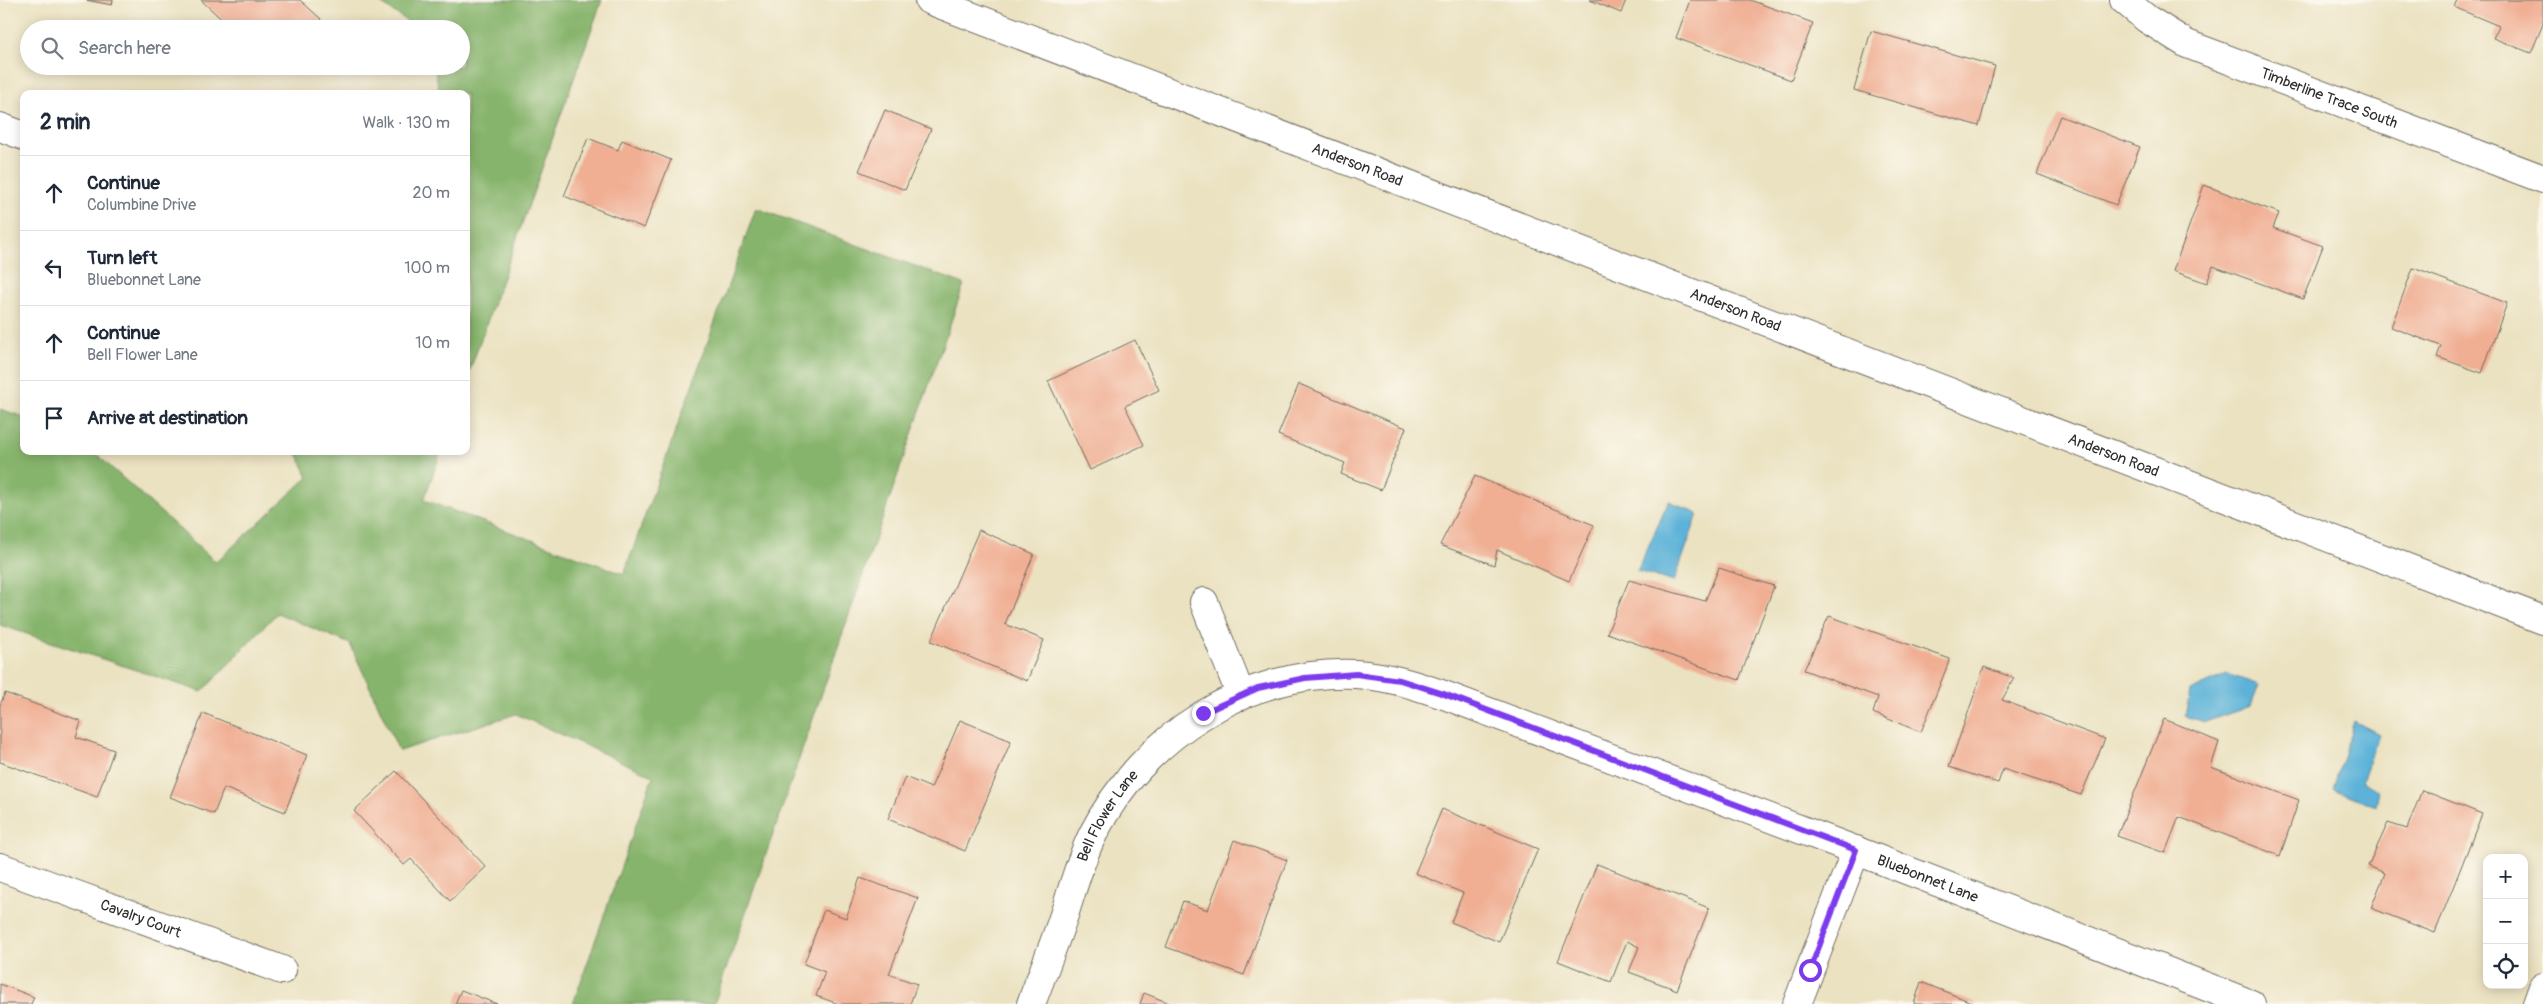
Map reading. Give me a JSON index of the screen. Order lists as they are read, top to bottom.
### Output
{
  "streets": {
    "street": [
      "Timberline Trace South",
      "Anderson Road",
      "Bell Flower Lane",
      "Bluebonnet Lane",
      "Cavalry Court"
    ]
  },
  "crossings": [
    ["Bell Flower Lane", "Bluebonnet Lane"]
  ],
  "page": {
    "search": "Search here",
    "heading": ["2 min", "Walk · 130 m"],
    "list": [
      ["Continue", "Columbine Drive", "20 m"],
      ["Turn left", "Bluebonnet Lane", "100 m"],
      ["Continue", "Bell Flower Lane", "10 m"],
      "Arrive at destination"
    ],
    "map_buttons": ["+", "−"]
  }
}
